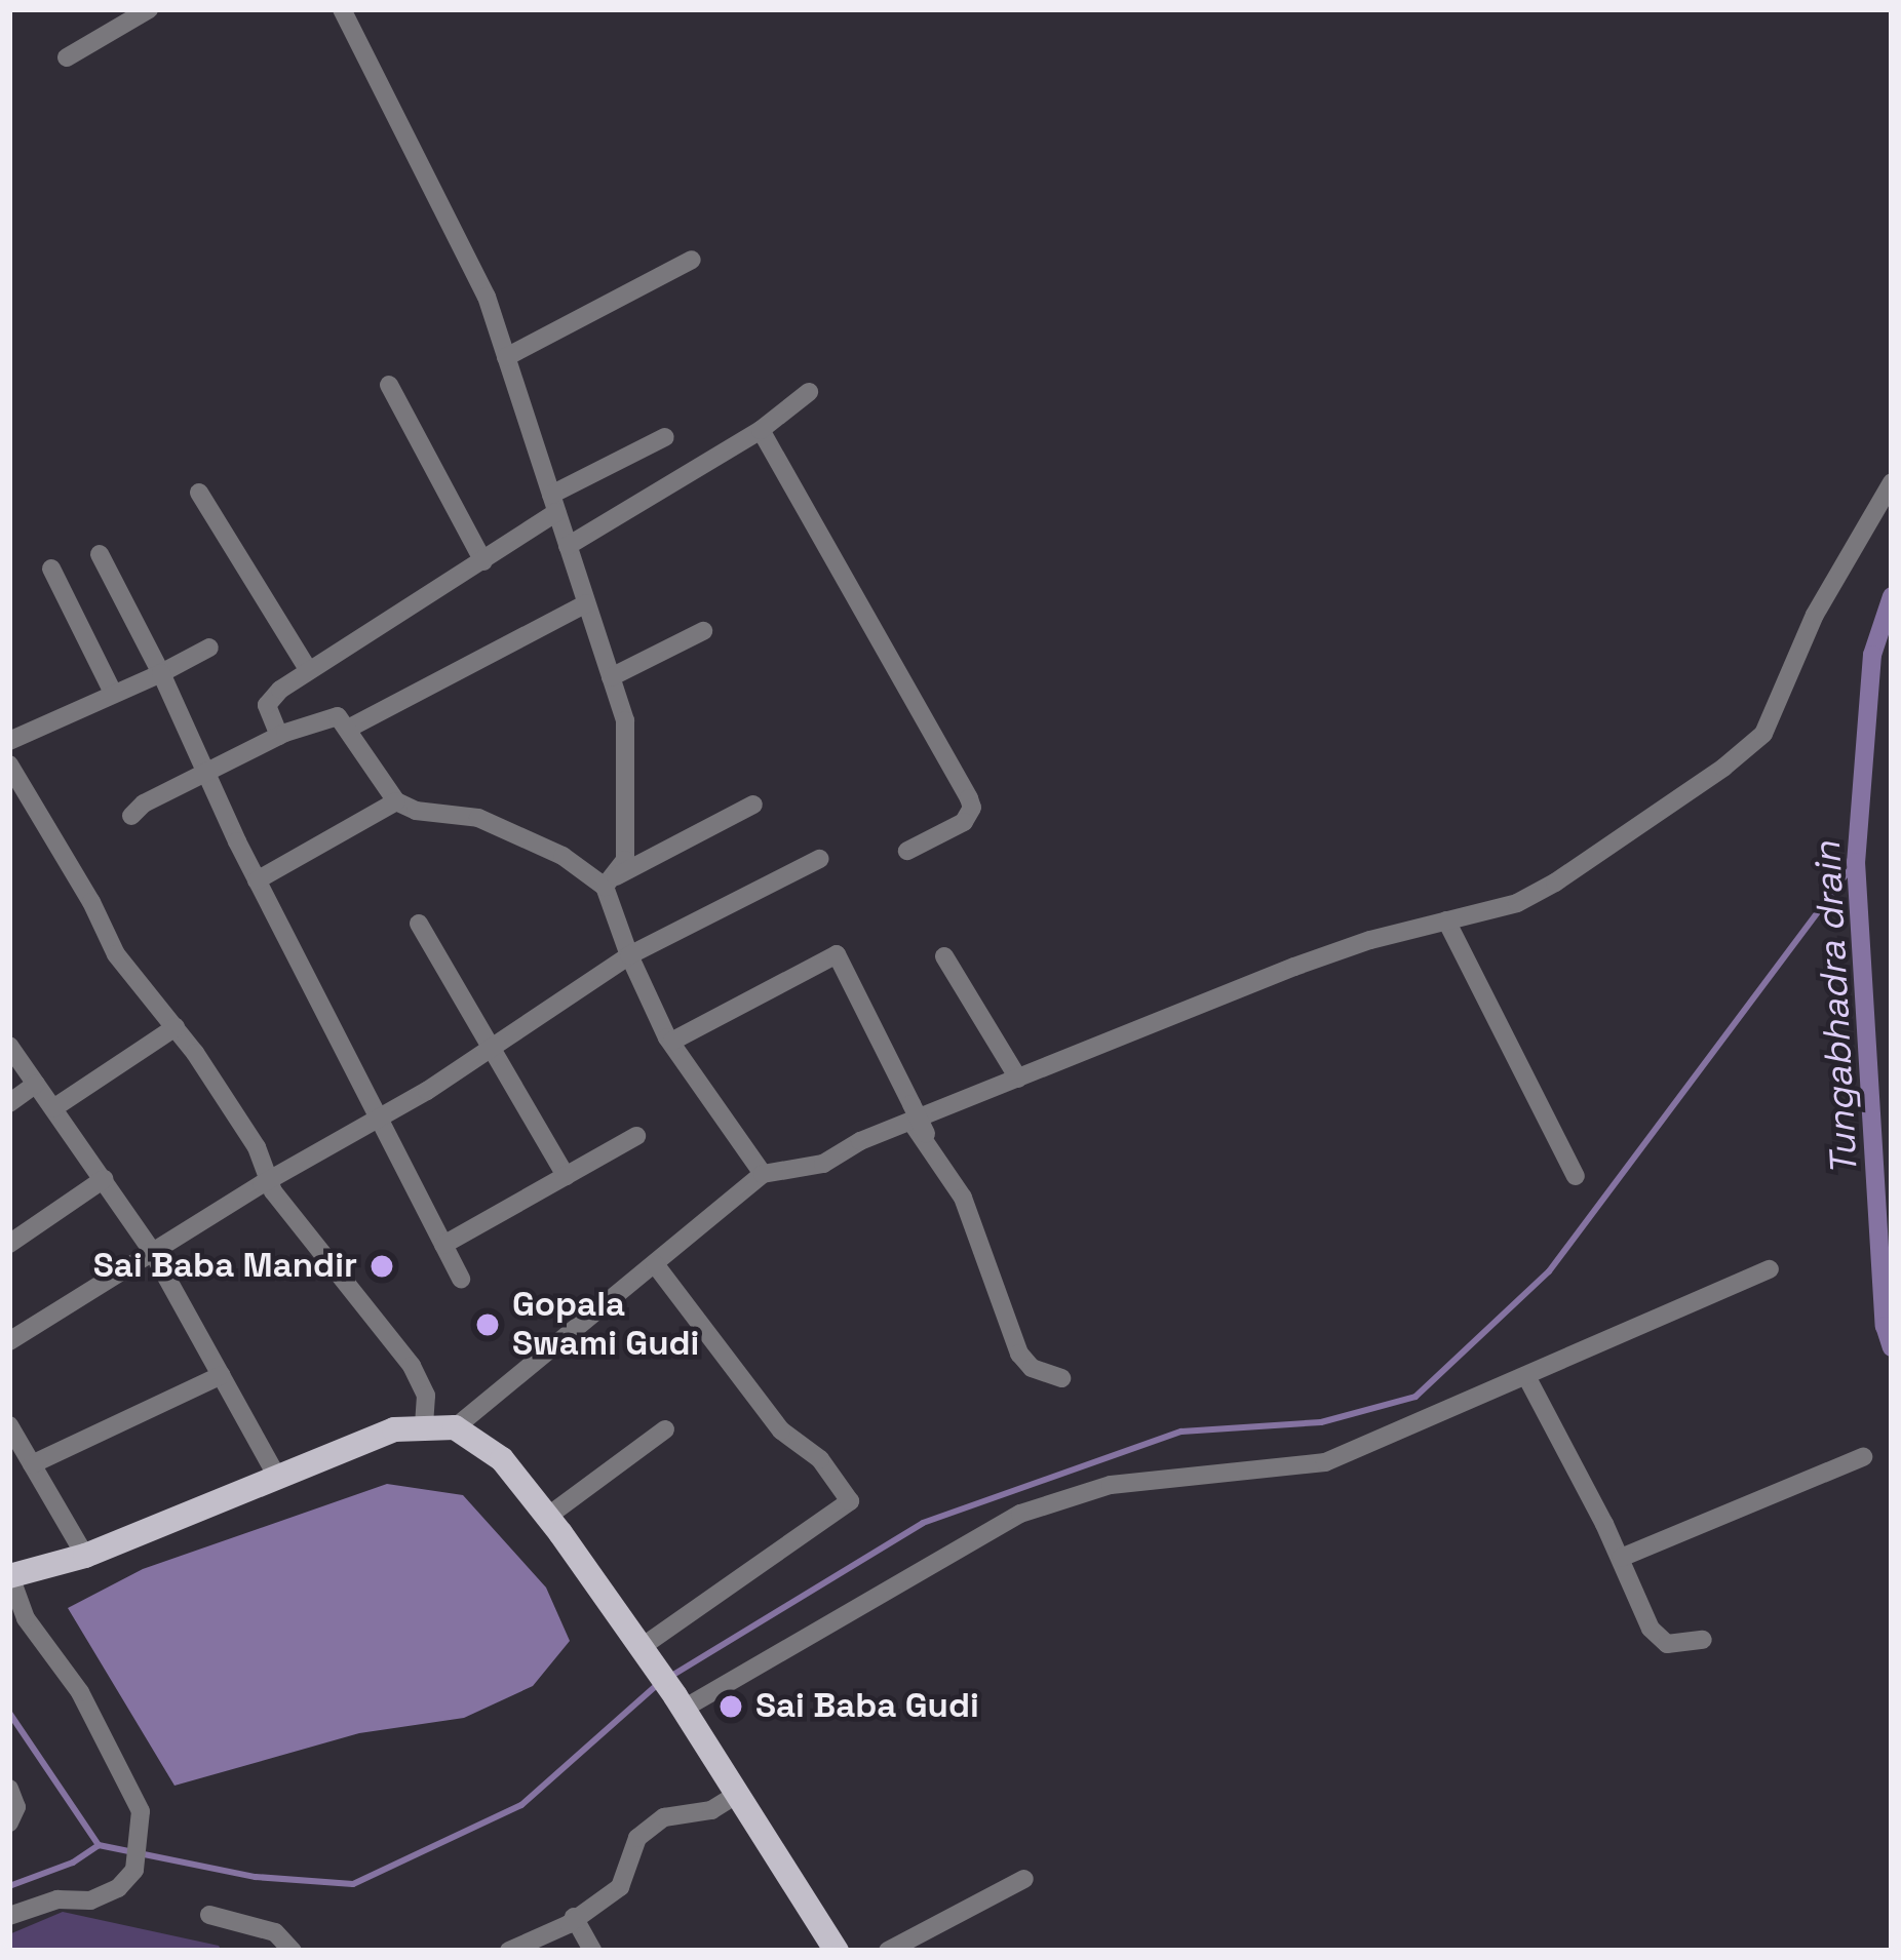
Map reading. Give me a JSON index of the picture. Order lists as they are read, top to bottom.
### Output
{
  "water": ["Tungabhadra drain"],
  "places": ["Sai Baba Mandir", "Gopala Swami Gudi", "Sai Baba Gudi"]
}
